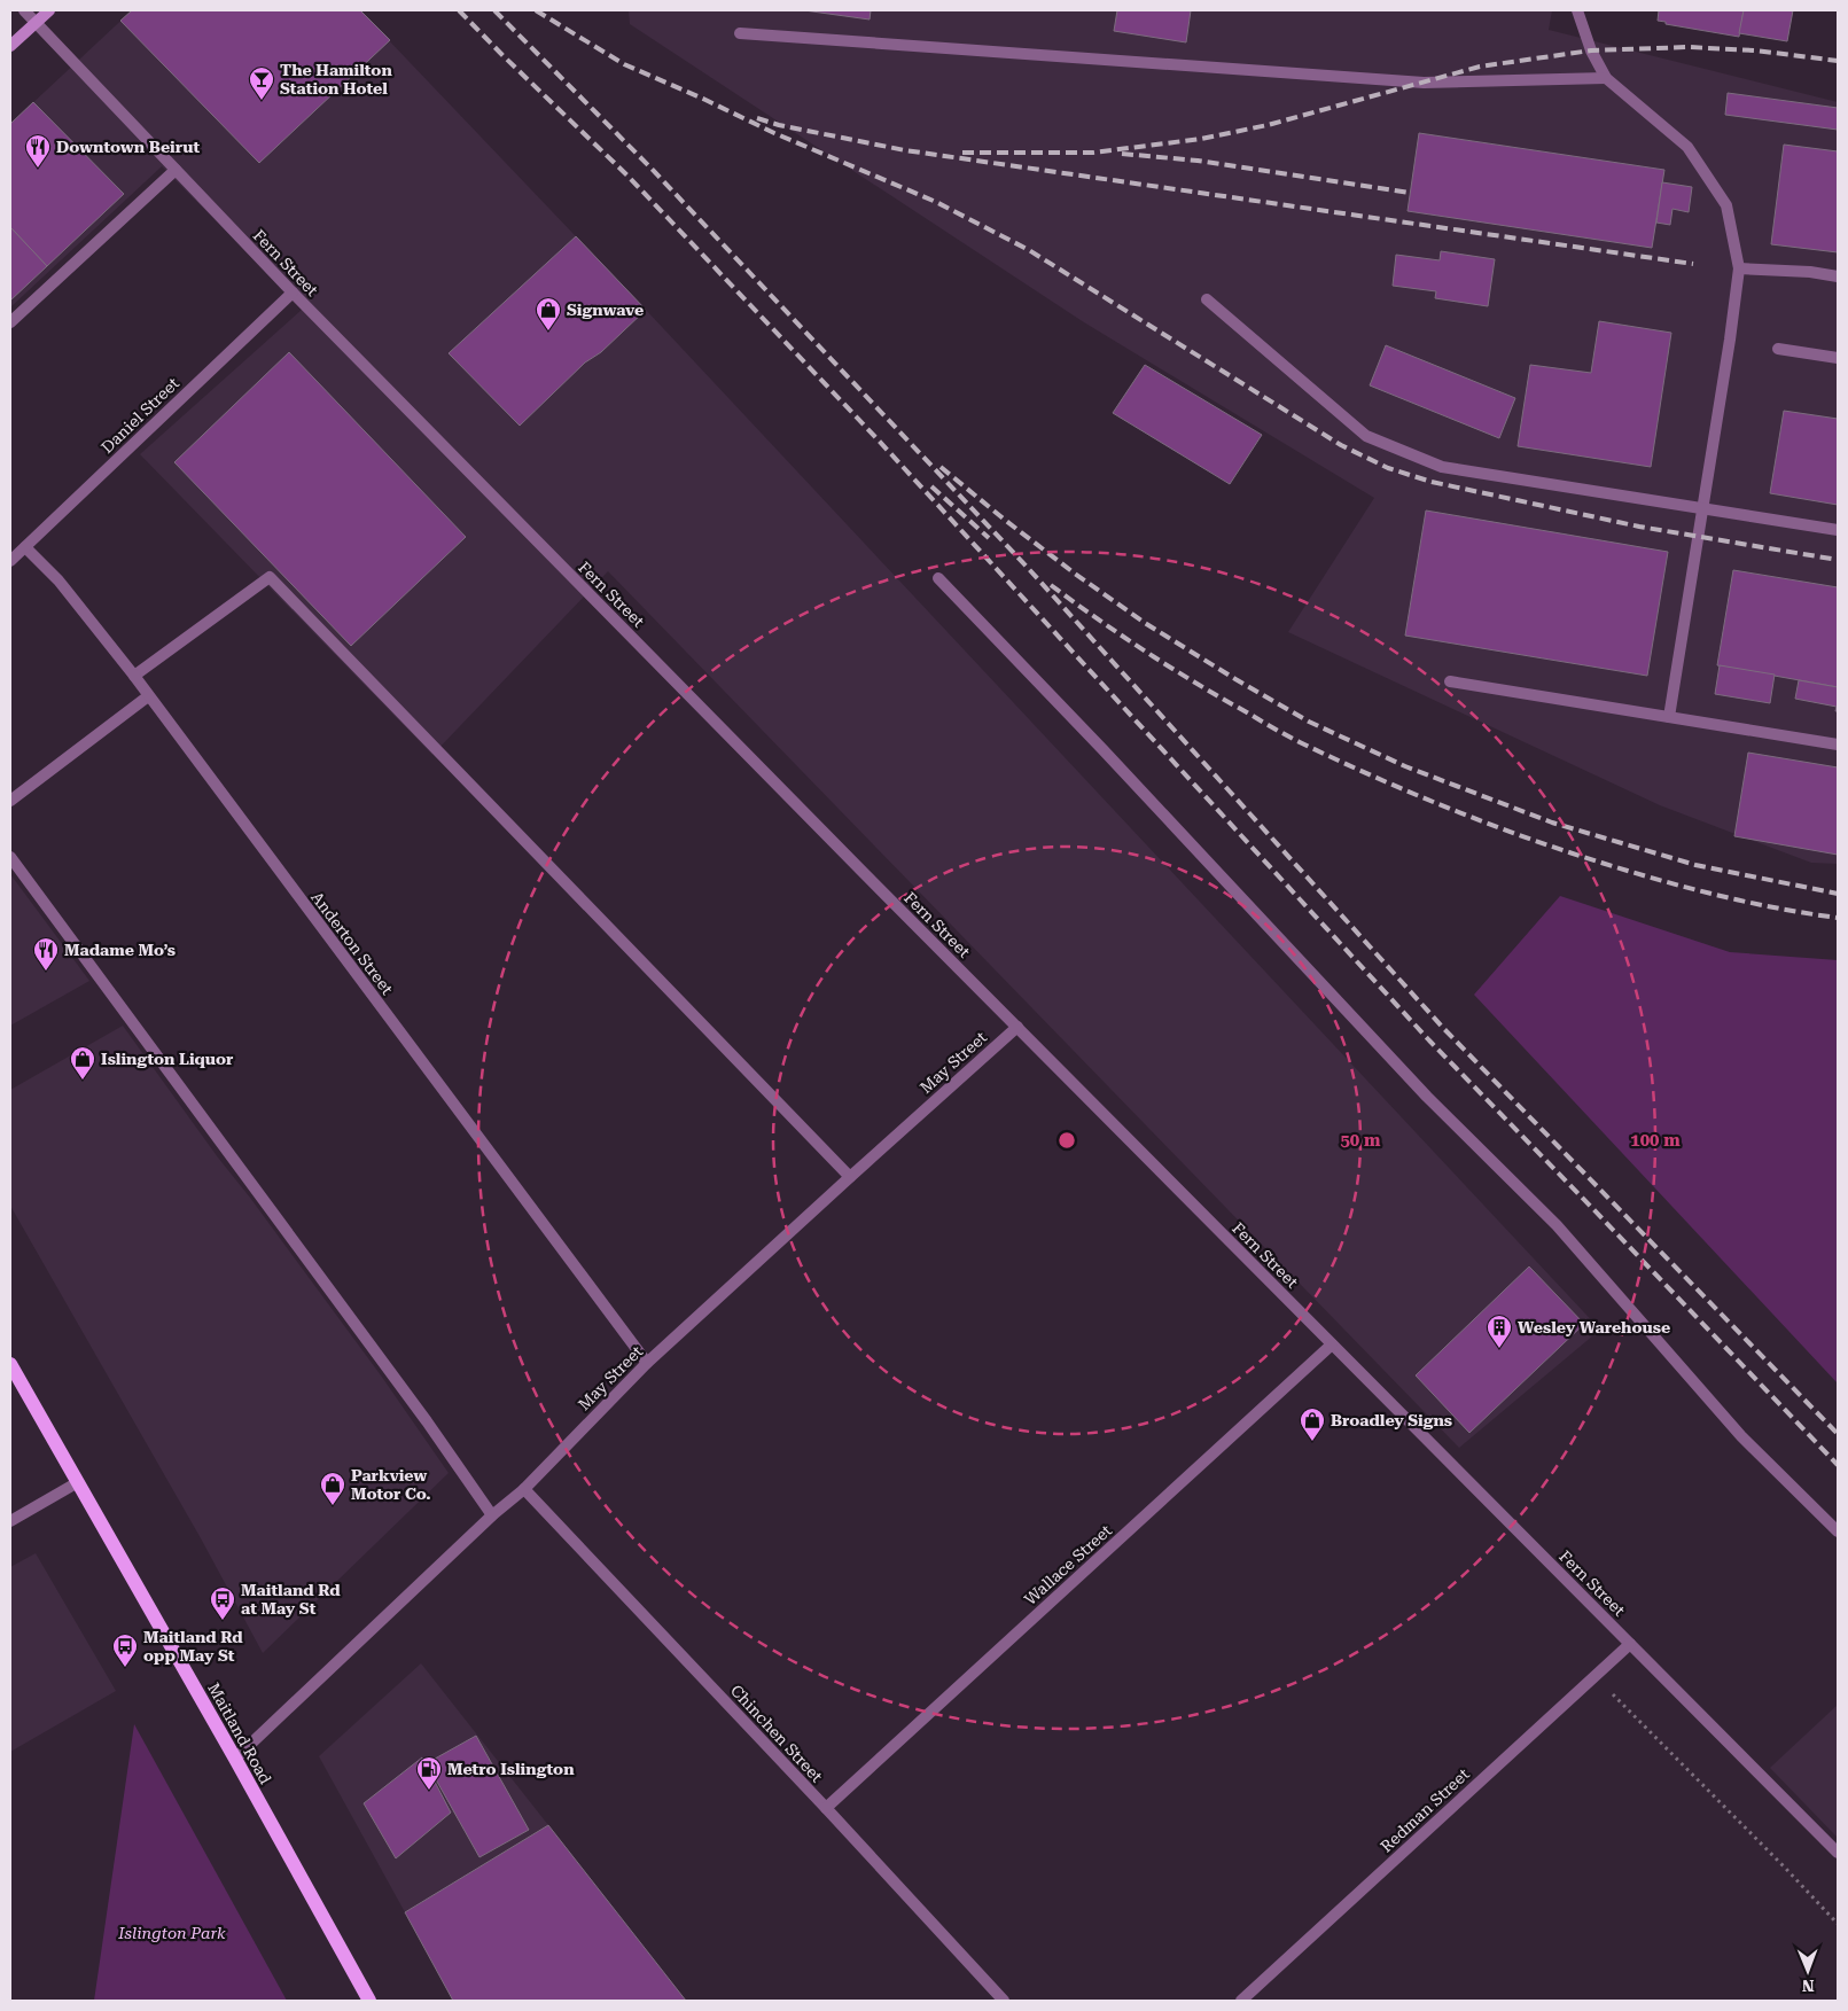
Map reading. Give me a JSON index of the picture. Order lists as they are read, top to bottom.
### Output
{
  "streets": {
    "main road": ["Maitland Road"],
    "street": [
      "Fern Street",
      "Daniel Street",
      "Anderton Street",
      "May Street",
      "Wallace Street",
      "Chinchen Street",
      "Redman Street"
    ]
  },
  "crossings": [
    ["Fern Street", "Daniel Street"],
    ["Fern Street", "May Street"],
    ["Fern Street", "Wallace Street"],
    ["Fern Street", "Redman Street"],
    ["Daniel Street", "Anderton Street"],
    ["Anderton Street", "May Street"],
    ["May Street", "Maitland Road"],
    ["May Street", "Chinchen Street"],
    ["Wallace Street", "Chinchen Street"]
  ],
  "parks": ["Islington Park"],
  "places": {
    "bar": ["The Hamilton Station Hotel"],
    "restaurant": ["Downtown Beirut", "Madame Mo’s"],
    "shop": [
      "Signwave",
      "Islington Liquor",
      "Broadley Signs",
      "Parkview Motor Co."
    ],
    "building": ["Wesley Warehouse"],
    "bus stop": ["Maitland Rd at May St", "Maitland Rd opp May St"],
    "fuel station": ["Metro Islington"]
  },
  "north": "bottom",
  "rings": ["50 m", "100 m"]
}
